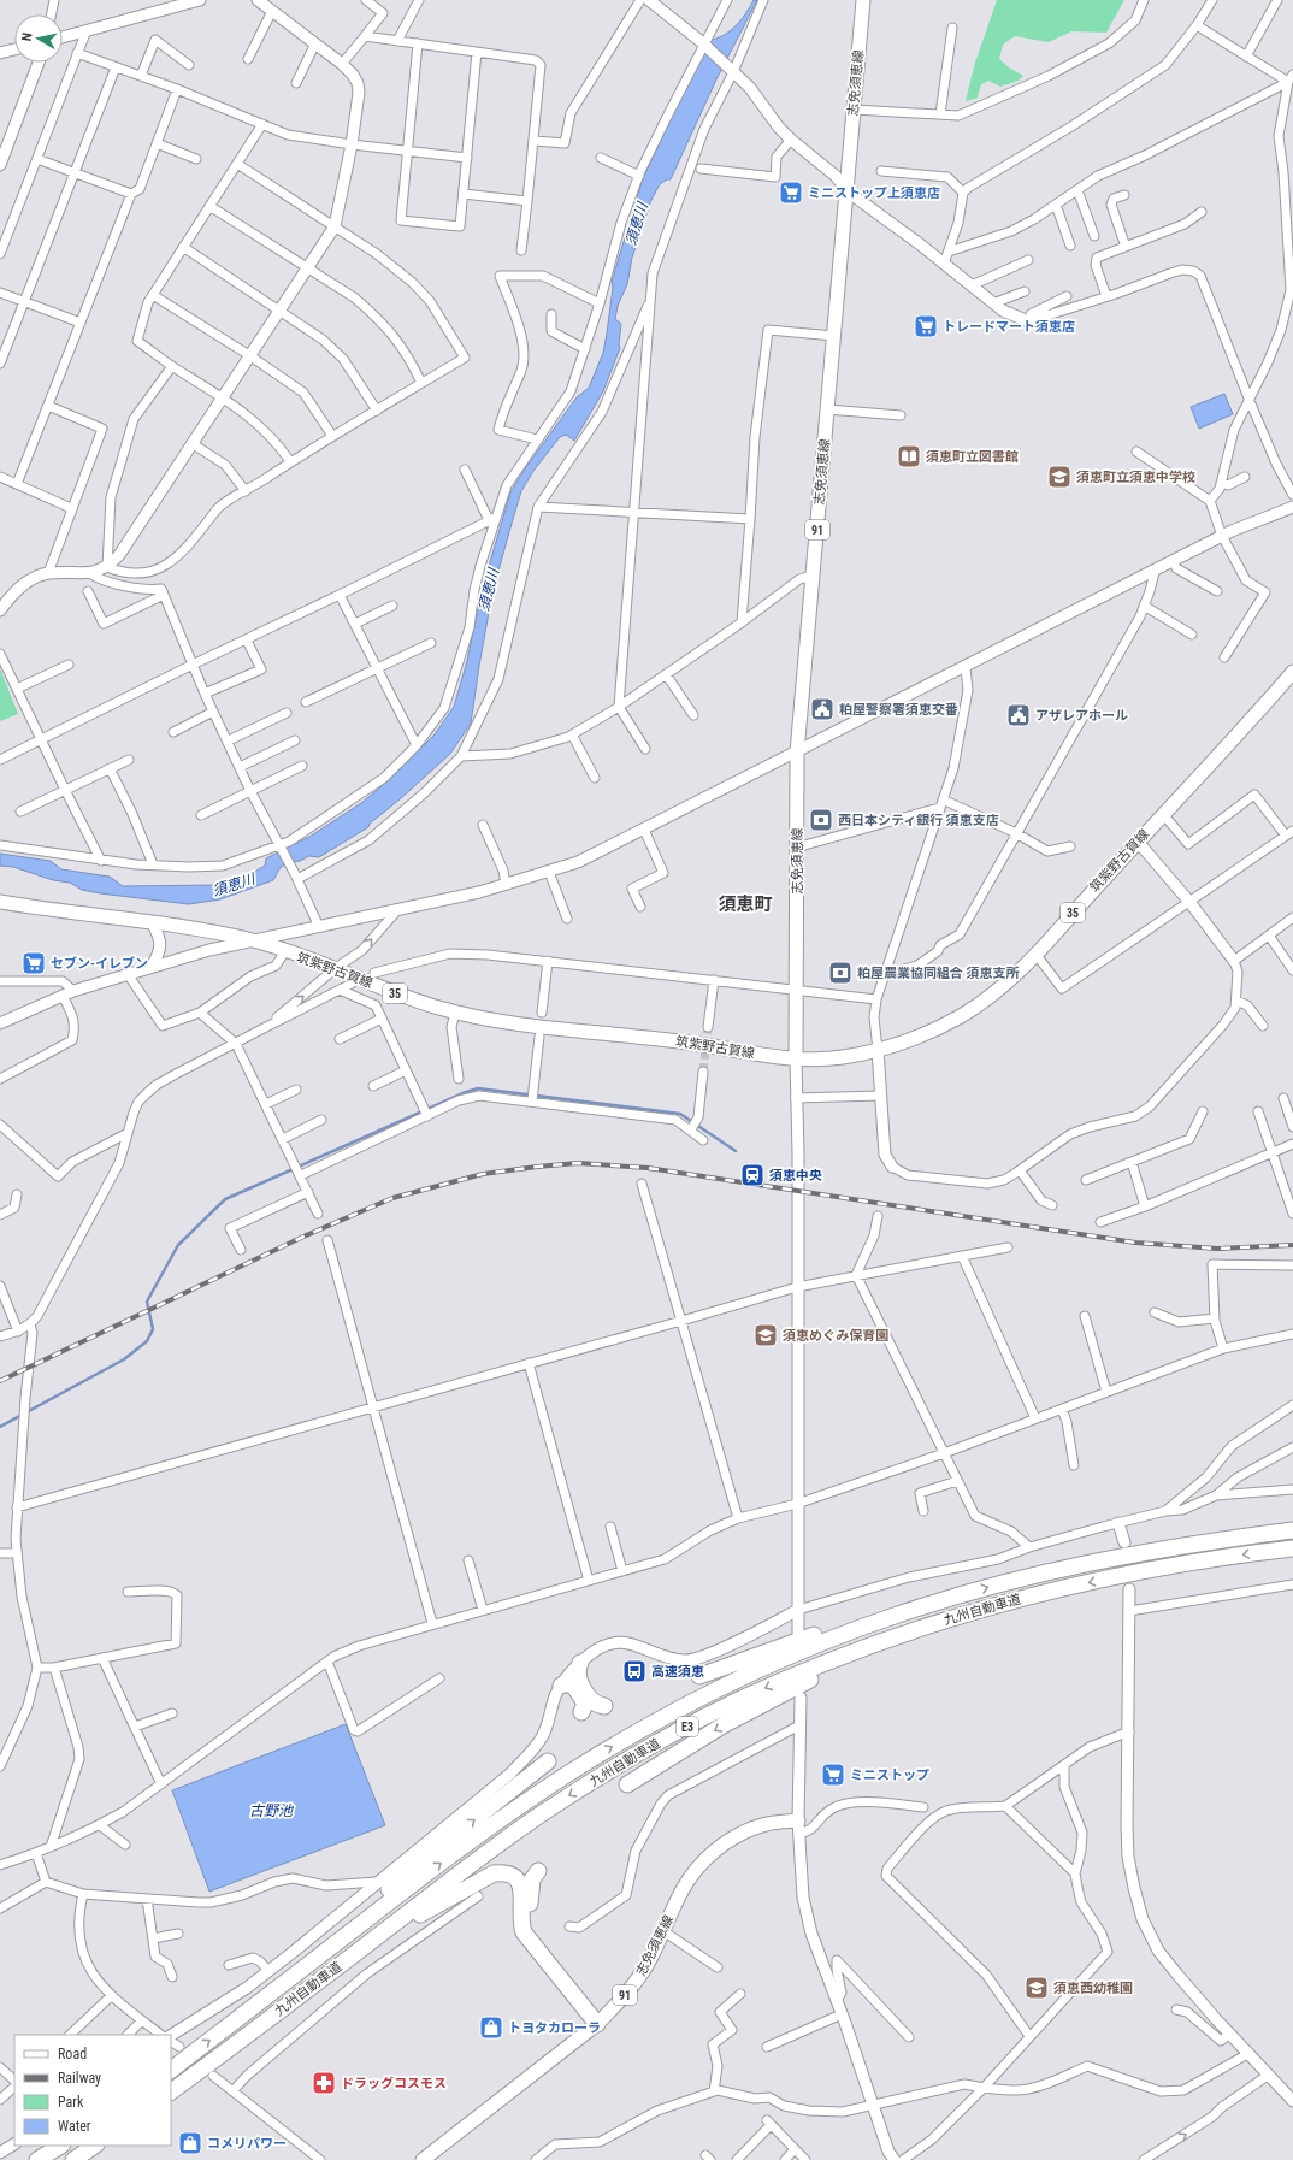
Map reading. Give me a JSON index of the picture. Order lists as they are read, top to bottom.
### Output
{
  "streets": {
    "highway": ["九州自動車道", "E3"],
    "main road": [
      "志免須恵線",
      "91",
      "筑紫野古賀線",
      "35"
    ]
  },
  "crossings": [
    ["志免須恵線", "筑紫野古賀線"]
  ],
  "districts": ["須恵町"],
  "water": ["須恵川", "古野池"],
  "places": {
    "supermarket": [
      "ミニストップ上須恵店",
      "トレードマート須恵店",
      "セブン-イレブン",
      "ミニストップ"
    ],
    "library": ["須恵町立図書館"],
    "school or university": ["須恵町立須恵中学校", "須恵めぐみ保育園", "須恵西幼稚園"],
    "public building": ["粕屋警察署須恵交番", "アザレアホール"],
    "bank": ["西日本シティ銀行 須恵支店", "粕屋農業協同組合 須恵支所"],
    "station": ["須恵中央"],
    "bus stop": ["高速須恵"],
    "shop": ["トヨタカローラ", "コメリパワー"],
    "pharmacy": ["ドラッグコスモス"]
  },
  "legend": [
    "Road",
    "Railway",
    "Park",
    "Water"
  ],
  "north": "left"
}
